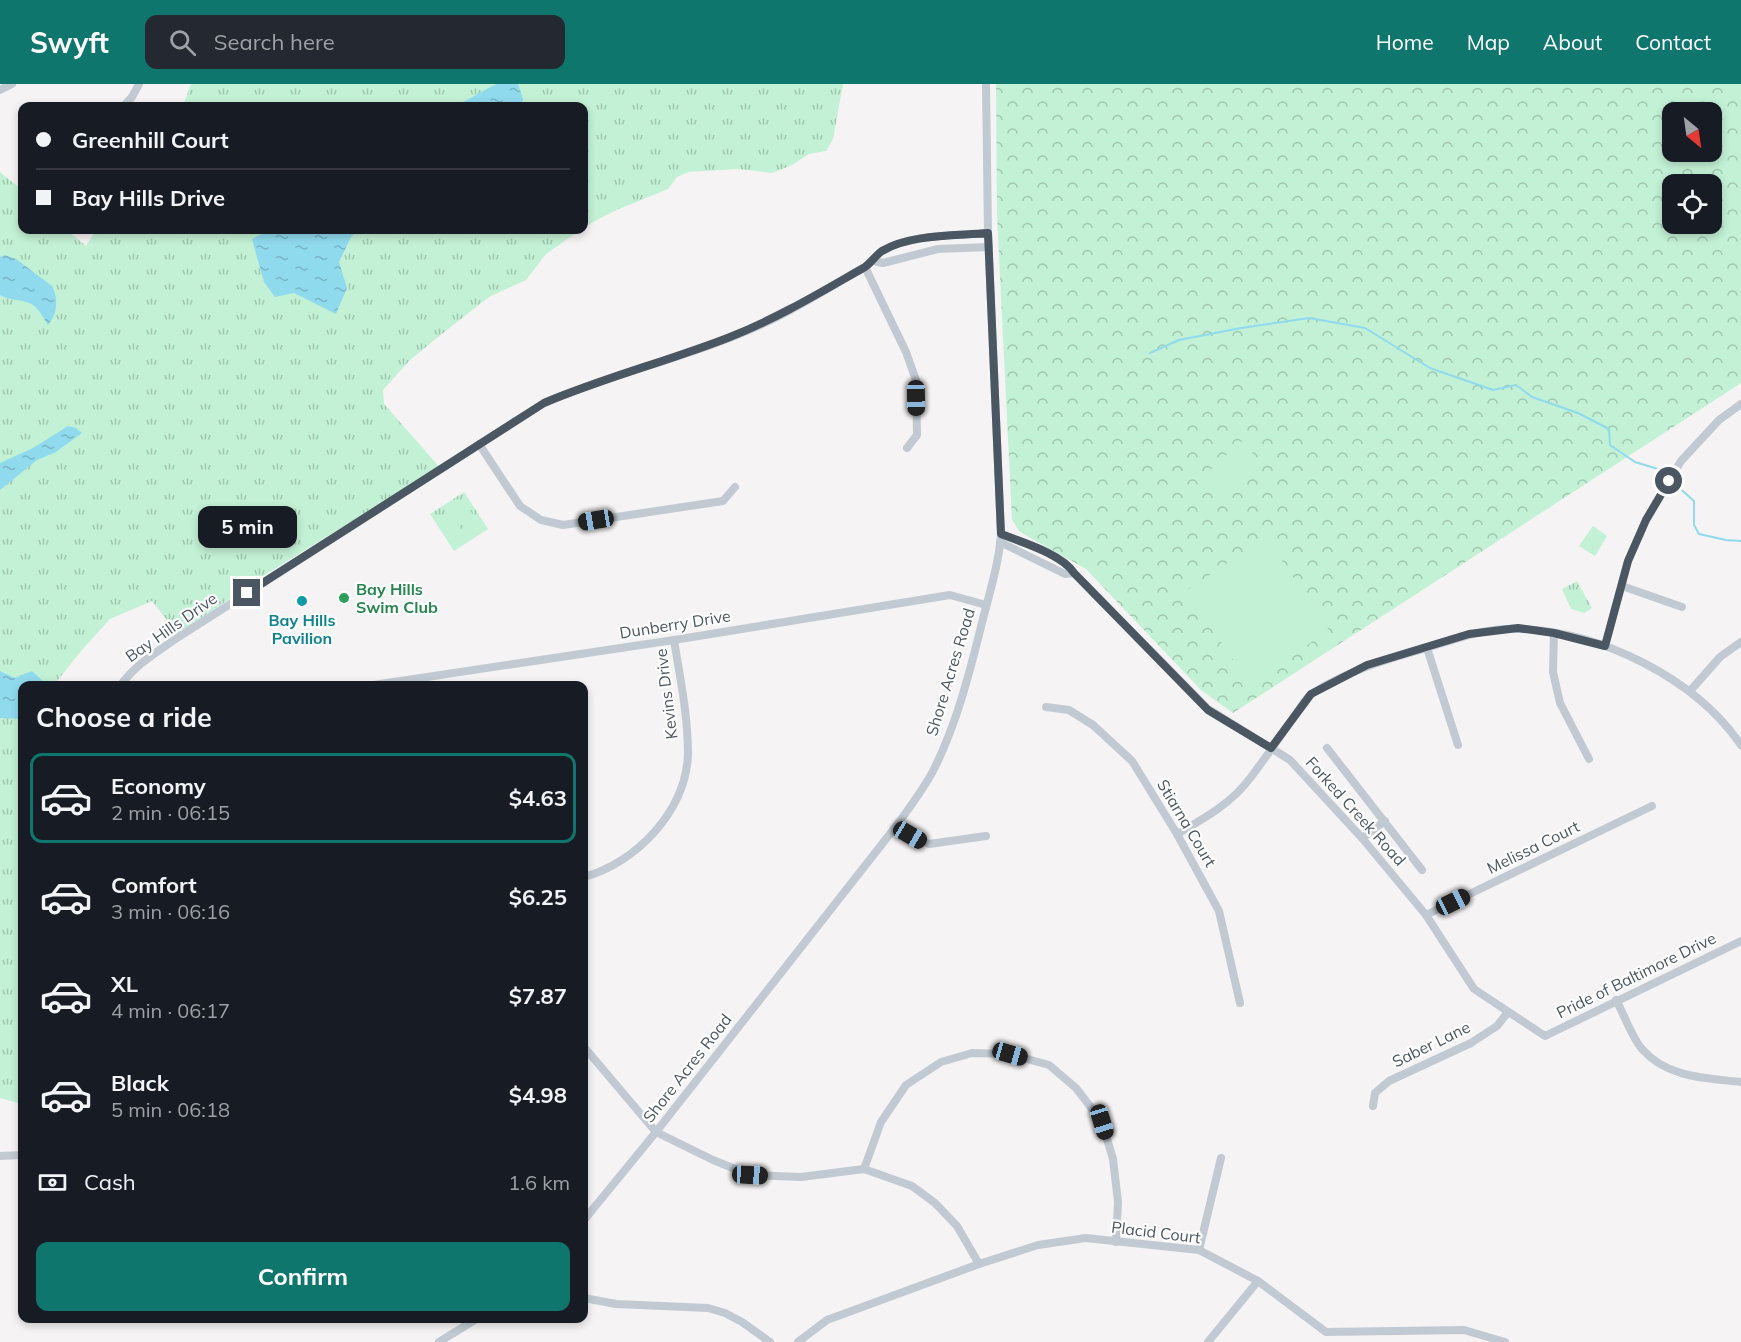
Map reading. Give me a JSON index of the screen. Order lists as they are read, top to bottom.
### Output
{
  "streets": {
    "street": [
      "Dunberry Drive",
      "Bay Hills Drive",
      "Shore Acres Road",
      "Kevins Drive",
      "Forked Creek Road",
      "Stiarna Court",
      "Melissa Court",
      "Pride of Baltimore Drive",
      "Saber Lane",
      "Placid Court"
    ]
  },
  "crossings": [
    ["Dunberry Drive", "Shore Acres Road"],
    ["Dunberry Drive", "Kevins Drive"],
    ["Bay Hills Drive", "Shore Acres Road"],
    ["Shore Acres Road", "Forked Creek Road"],
    ["Forked Creek Road", "Melissa Court"],
    ["Forked Creek Road", "Pride of Baltimore Drive"],
    ["Forked Creek Road", "Saber Lane"]
  ],
  "places": ["Bay Hills Swim Club", "Bay Hills Pavilion"],
  "north": "bottom right",
  "page": {
    "header": "Swyft",
    "search": "Search here",
    "nav": [
      "Home",
      "Map",
      "About",
      "Contact"
    ],
    "banner": ["Greenhill Court", "Bay Hills Drive"],
    "bubble": "5 min",
    "heading": "Choose a ride",
    "list": [
      {
        "name": "Economy",
        "note": "2 min · 06:15",
        "value": "$4.63"
      },
      {
        "name": "Comfort",
        "note": "3 min · 06:16",
        "value": "$6.25"
      },
      {
        "name": "XL",
        "note": "4 min · 06:17",
        "value": "$7.87"
      },
      {
        "name": "Black",
        "note": "5 min · 06:18",
        "value": "$4.98"
      }
    ],
    "pay": ["Cash", "1.6 km"],
    "buttons": "Confirm"
  }
}
